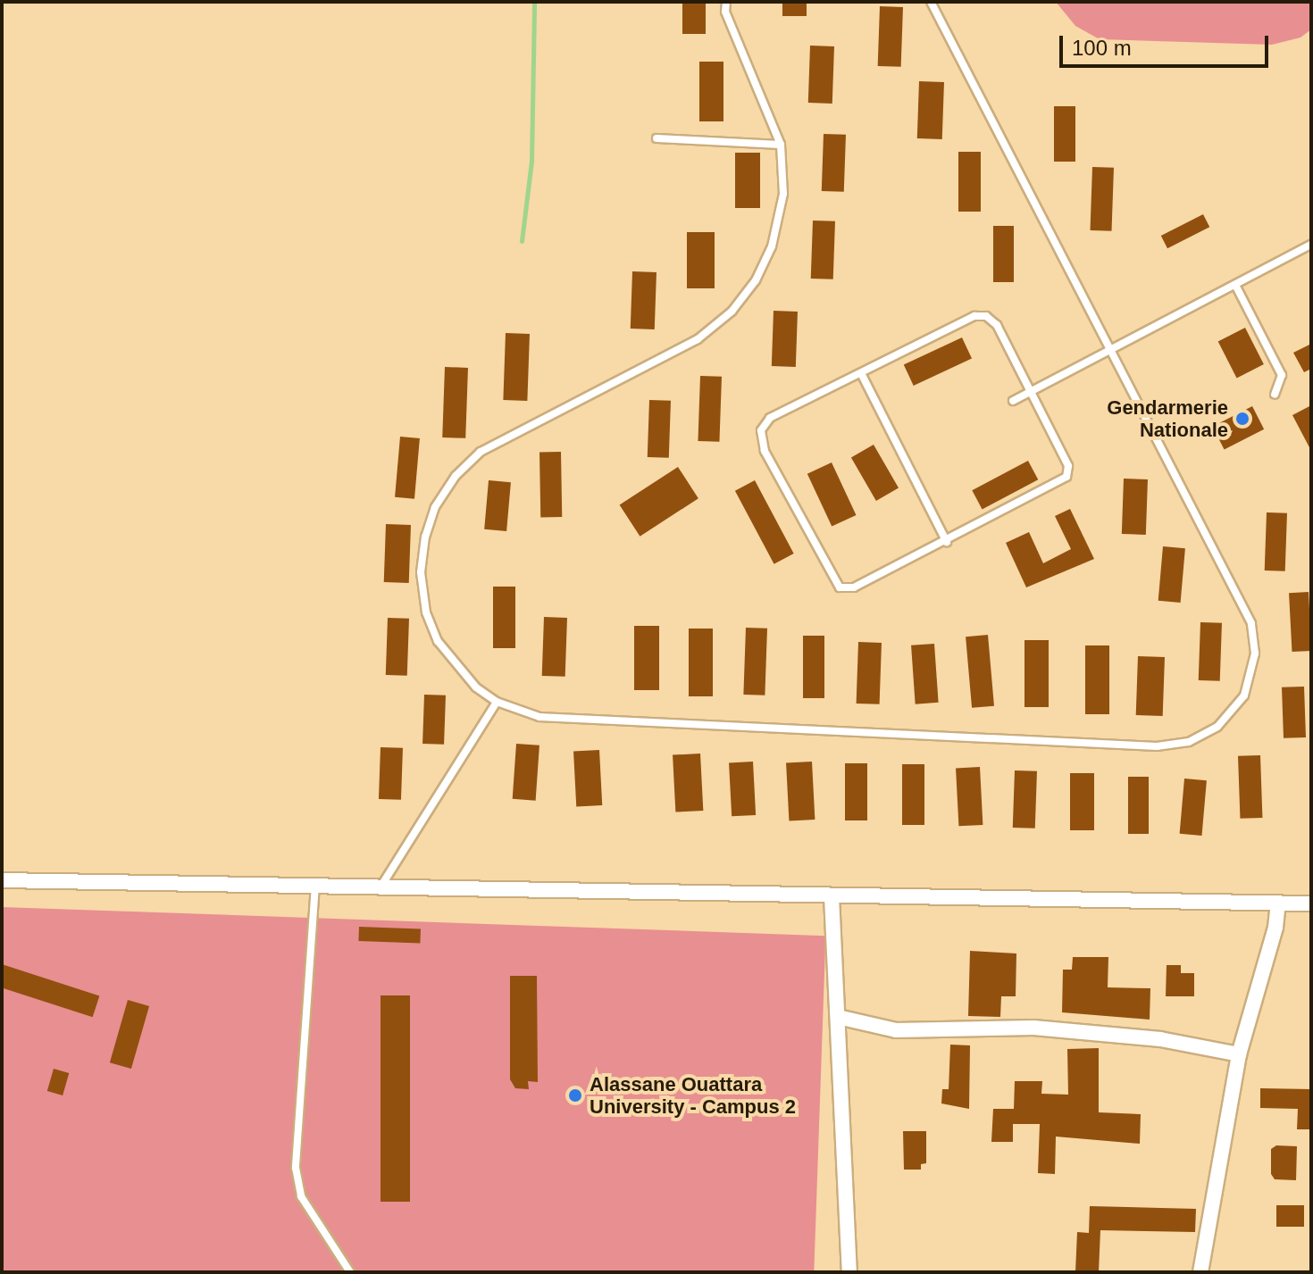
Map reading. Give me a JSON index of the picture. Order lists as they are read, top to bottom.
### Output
{
  "places": ["Gendarmerie Nationale", "Alassane Ouattara University - Campus 2"],
  "scale_bar": "100 m"
}
